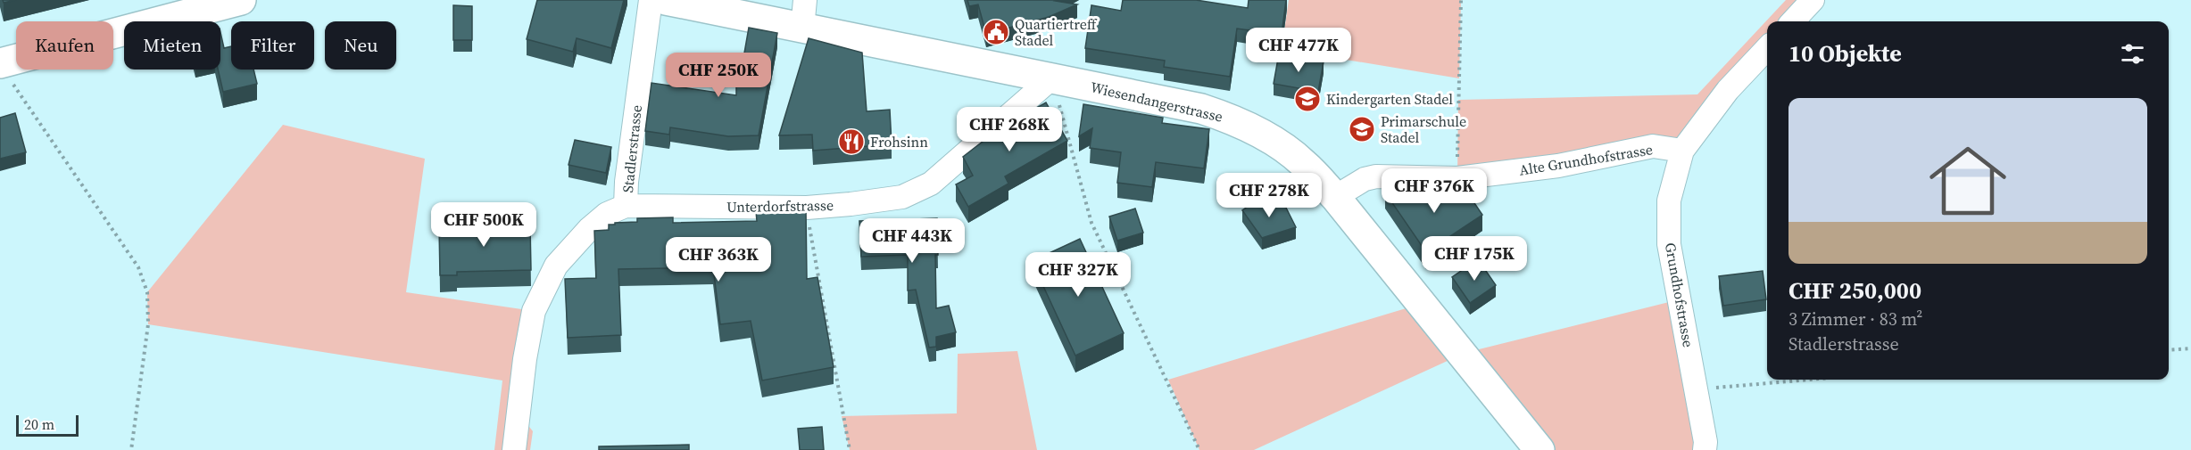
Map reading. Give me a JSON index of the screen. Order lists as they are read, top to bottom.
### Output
{
  "streets": {
    "main road": ["Wiesendangerstrasse"],
    "street": [
      "Stadlerstrasse",
      "Alte Grundhofstrasse",
      "Unterdorfstrasse",
      "Grundhofstrasse"
    ]
  },
  "crossings": [
    ["Wiesendangerstrasse", "Alte Grundhofstrasse"],
    ["Wiesendangerstrasse", "Unterdorfstrasse"],
    ["Stadlerstrasse", "Unterdorfstrasse"],
    ["Alte Grundhofstrasse", "Grundhofstrasse"]
  ],
  "places": {
    "public building": ["Quartiertreff Stadel"],
    "school or university": ["Kindergarten Stadel", "Primarschule Stadel"],
    "restaurant": ["Frohsinn"]
  },
  "scale_bar": "20 m",
  "page": {
    "chip": [
      "Kaufen",
      "Mieten",
      "Filter",
      "Neu"
    ],
    "heading": "10 Objekte",
    "price": [
      "CHF 477K",
      "CHF 250K",
      "CHF 268K",
      "CHF 376K",
      "CHF 278K",
      "CHF 500K",
      "CHF 443K",
      "CHF 175K",
      "CHF 363K",
      "CHF 327K"
    ],
    "list": [
      {
        "name": "CHF 250,000",
        "note": "3 Zimmer · 83 m² · Stadlerstrasse"
      }
    ],
    "scale": "20 m"
  }
}
